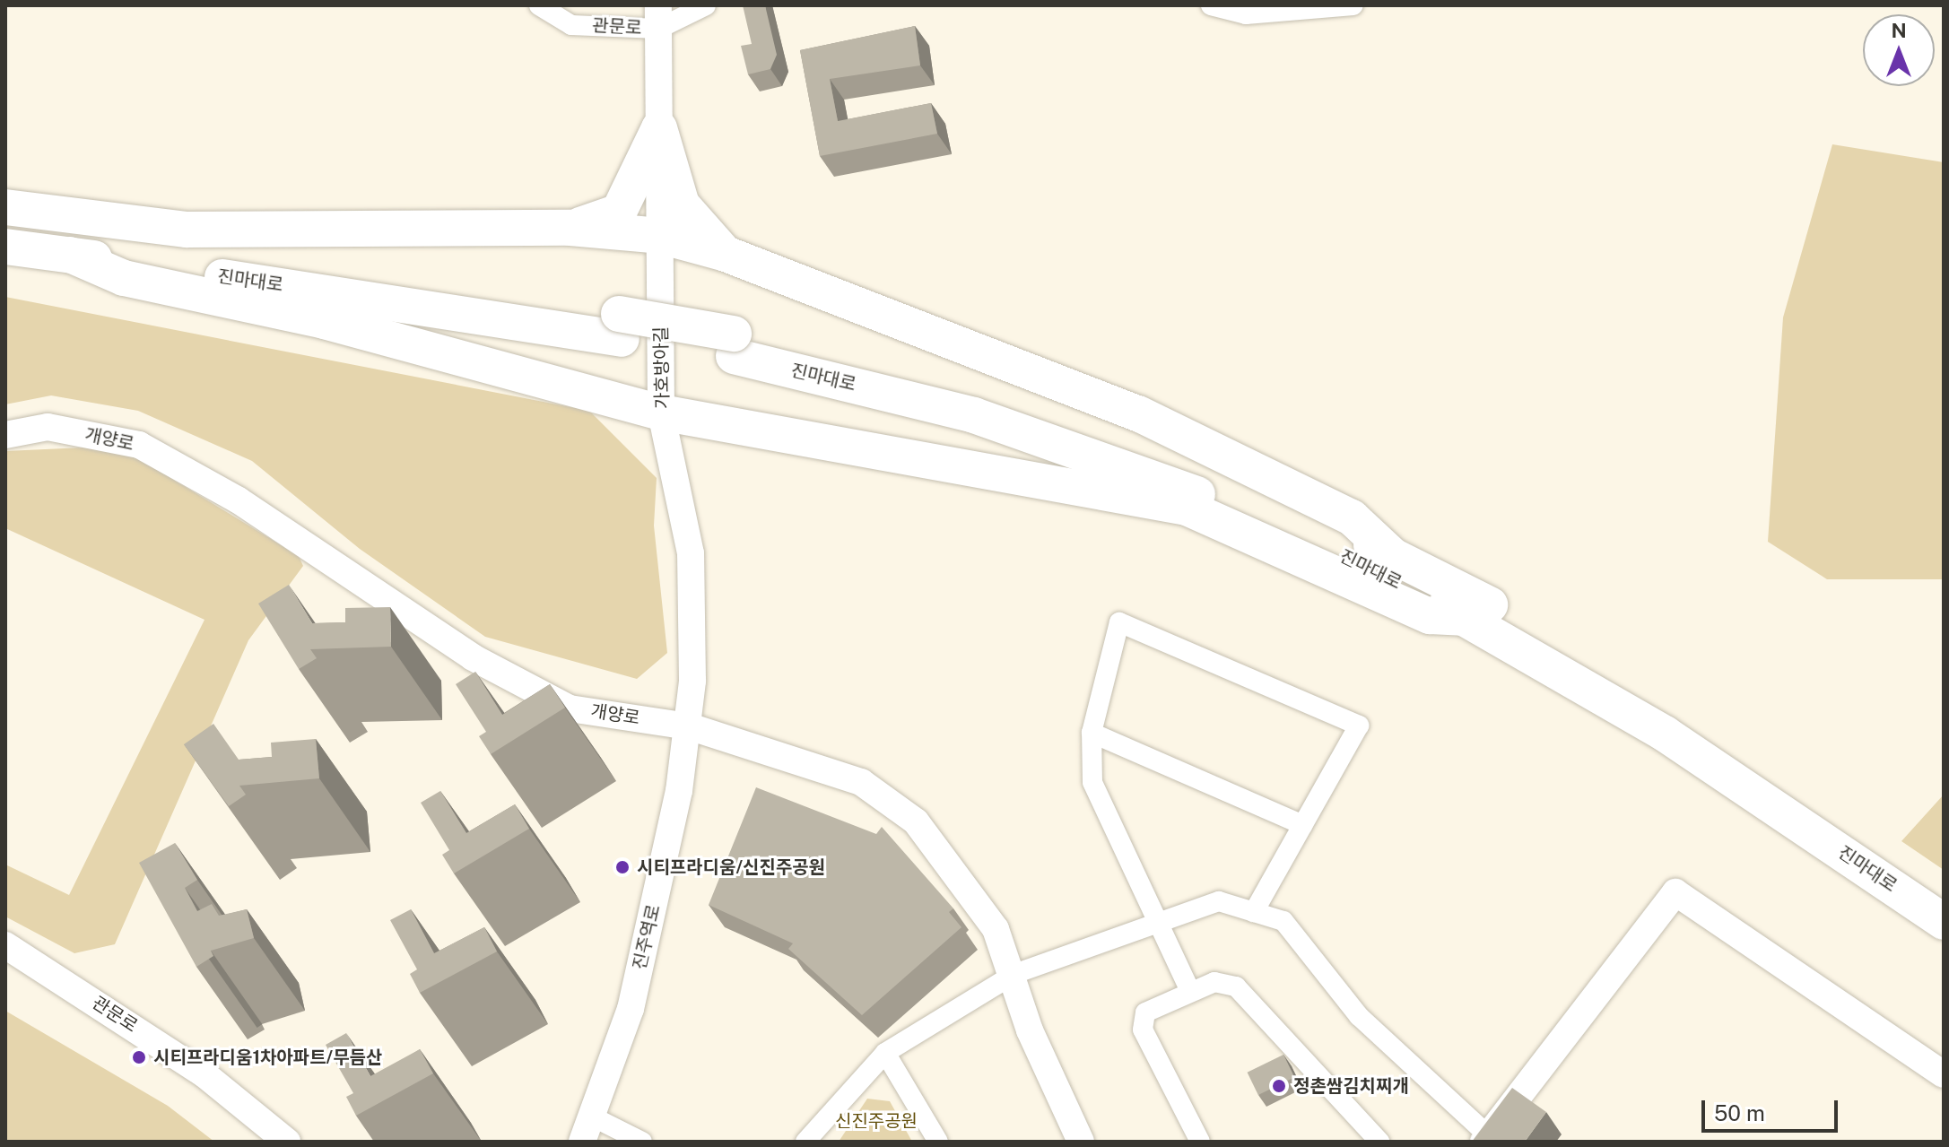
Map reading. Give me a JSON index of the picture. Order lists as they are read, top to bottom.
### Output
{
  "streets": {
    "highway": ["진마대로"],
    "street": [
      "관문로",
      "가호방아길",
      "개양로",
      "진주역로"
    ]
  },
  "crossings": [
    ["관문로", "가호방아길"],
    ["가호방아길", "개양로"],
    ["가호방아길", "진주역로"],
    ["개양로", "진주역로"]
  ],
  "parks": ["신진주공원"],
  "places": ["시티프라디움/신진주공원", "시티프라디움1차아파트/무듬산", "정촌쌈김치찌개"],
  "scale_bar": "50 m",
  "north": "top"
}
